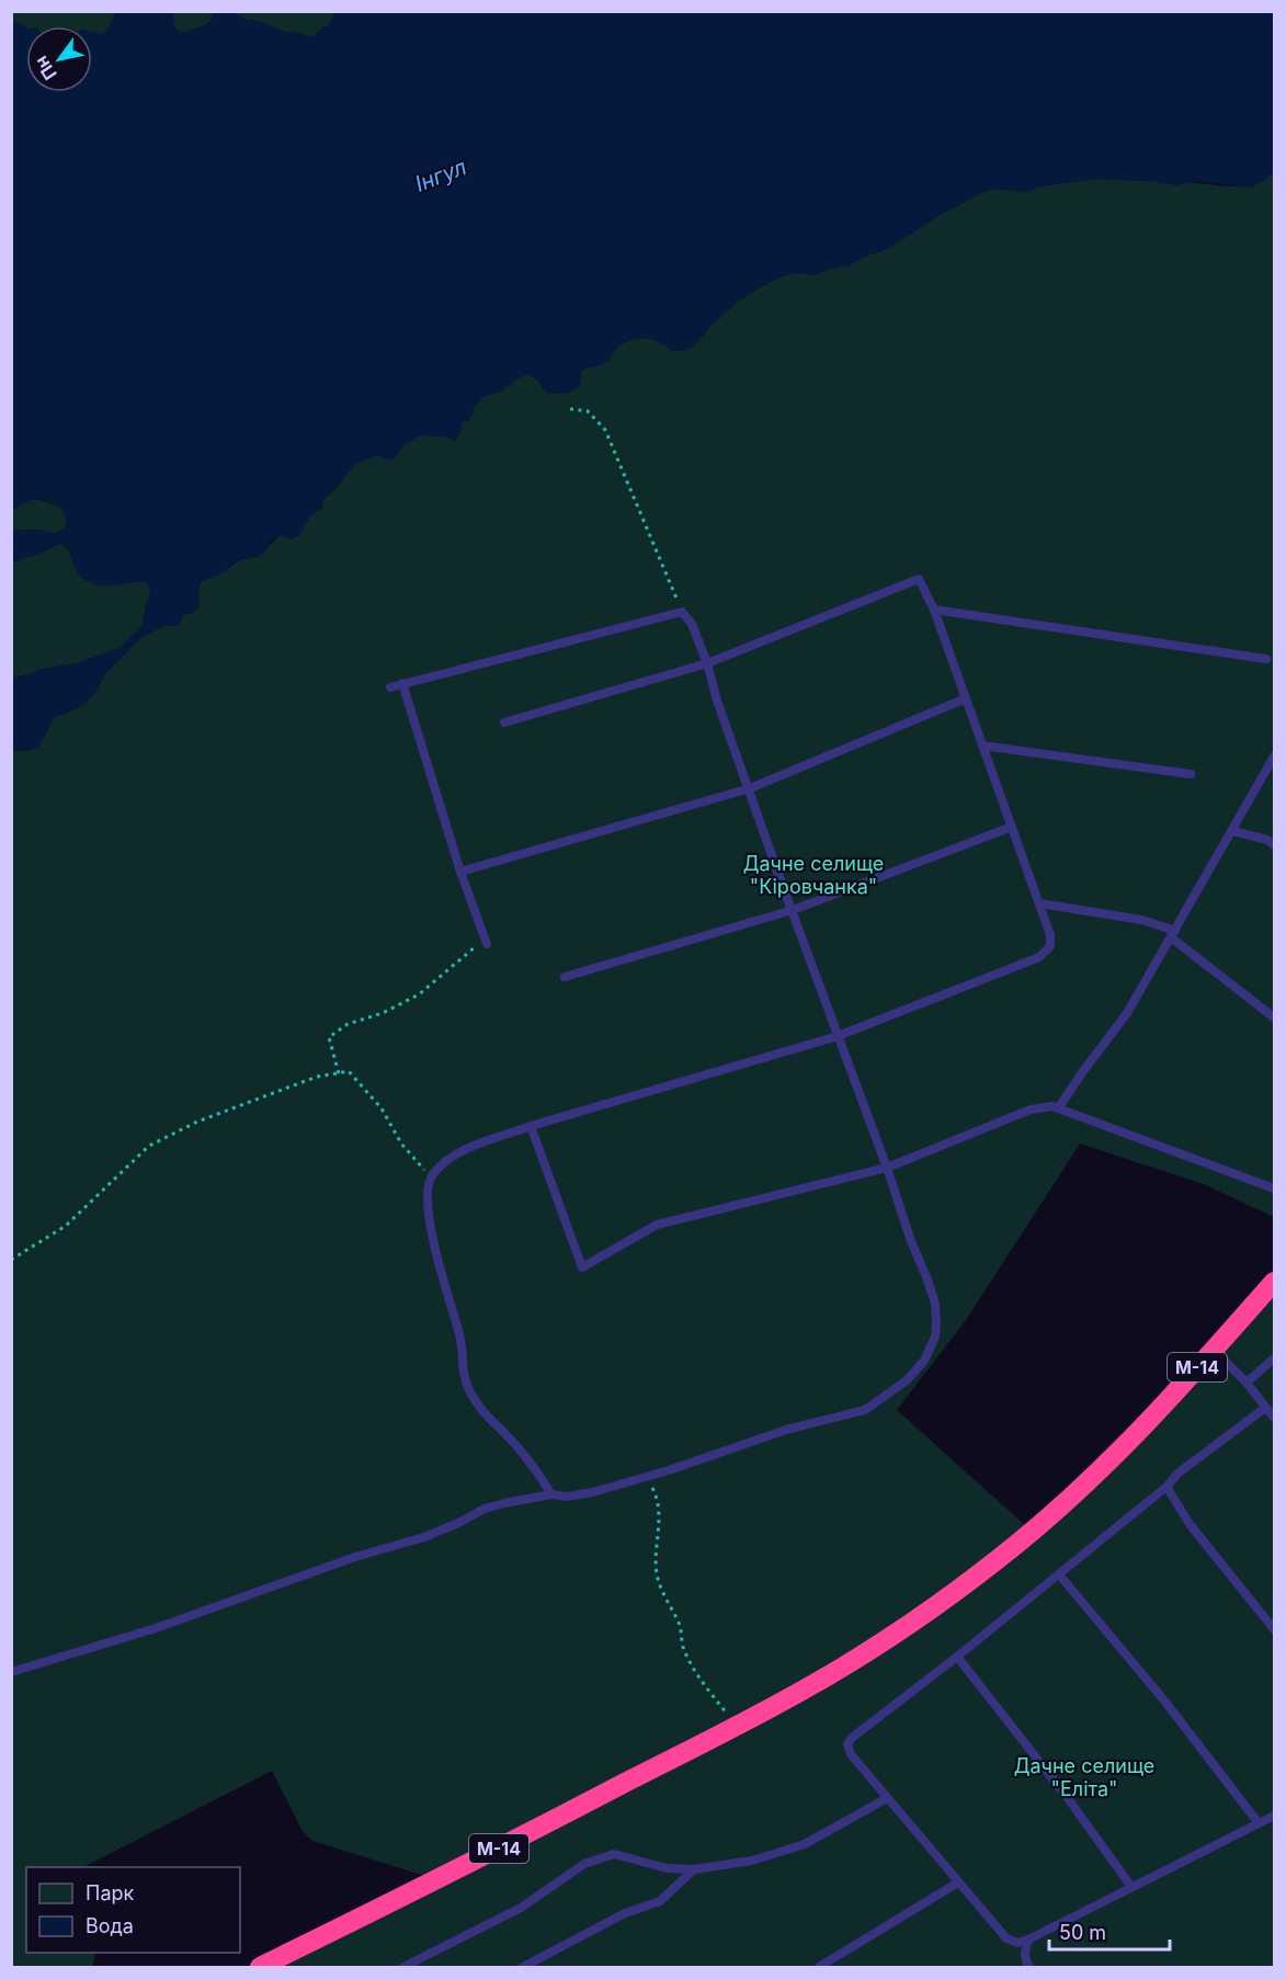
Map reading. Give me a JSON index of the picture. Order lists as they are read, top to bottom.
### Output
{
  "streets": {
    "highway": ["М-14"]
  },
  "water": ["Інгул"],
  "parks": ["Дачне селище \"Кіровчанка\"", "Дачне селище \"Еліта\""],
  "legend": ["Парк", "Вода"],
  "scale_bar": "50 m",
  "north": "bottom left"
}
